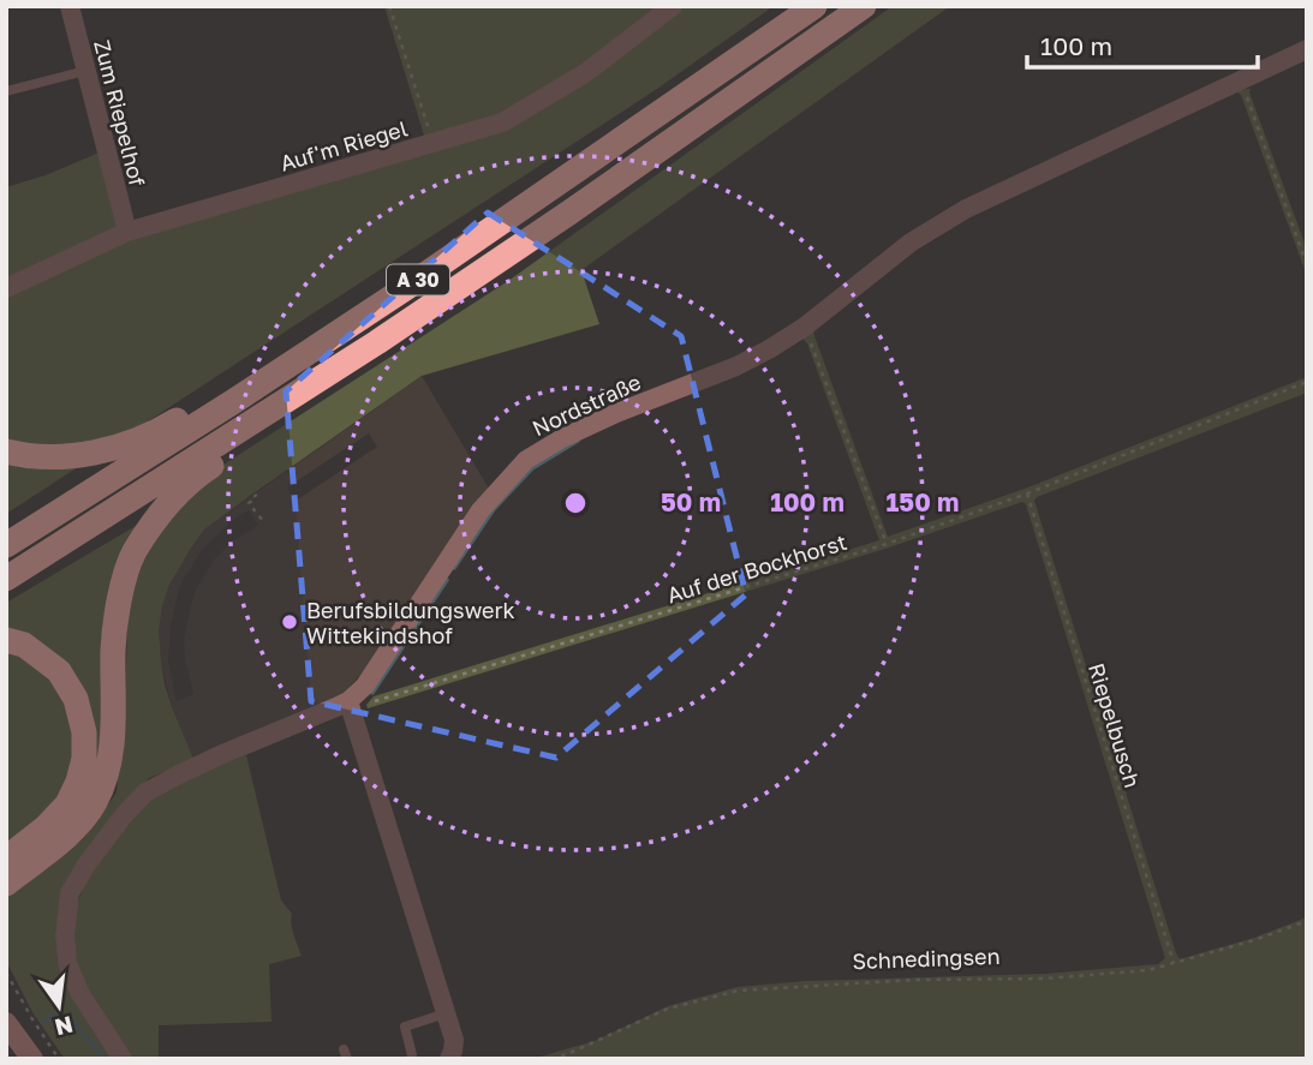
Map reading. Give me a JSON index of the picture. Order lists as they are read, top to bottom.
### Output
{
  "streets": {
    "highway": ["A 30"],
    "street": ["Zum Riepelhof", "Auf'm Riegel", "Nordstraße"],
    "path": ["Auf der Bockhorst", "Riepelbusch", "Schnedingsen"]
  },
  "crossings": [
    ["Zum Riepelhof", "Auf'm Riegel"],
    ["Nordstraße", "Auf der Bockhorst"],
    ["Auf der Bockhorst", "Riepelbusch"],
    ["Riepelbusch", "Schnedingsen"]
  ],
  "places": ["Berufsbildungswerk Wittekindshof"],
  "scale_bar": "100 m",
  "north": "bottom",
  "rings": ["50 m", "100 m", "150 m"]
}
